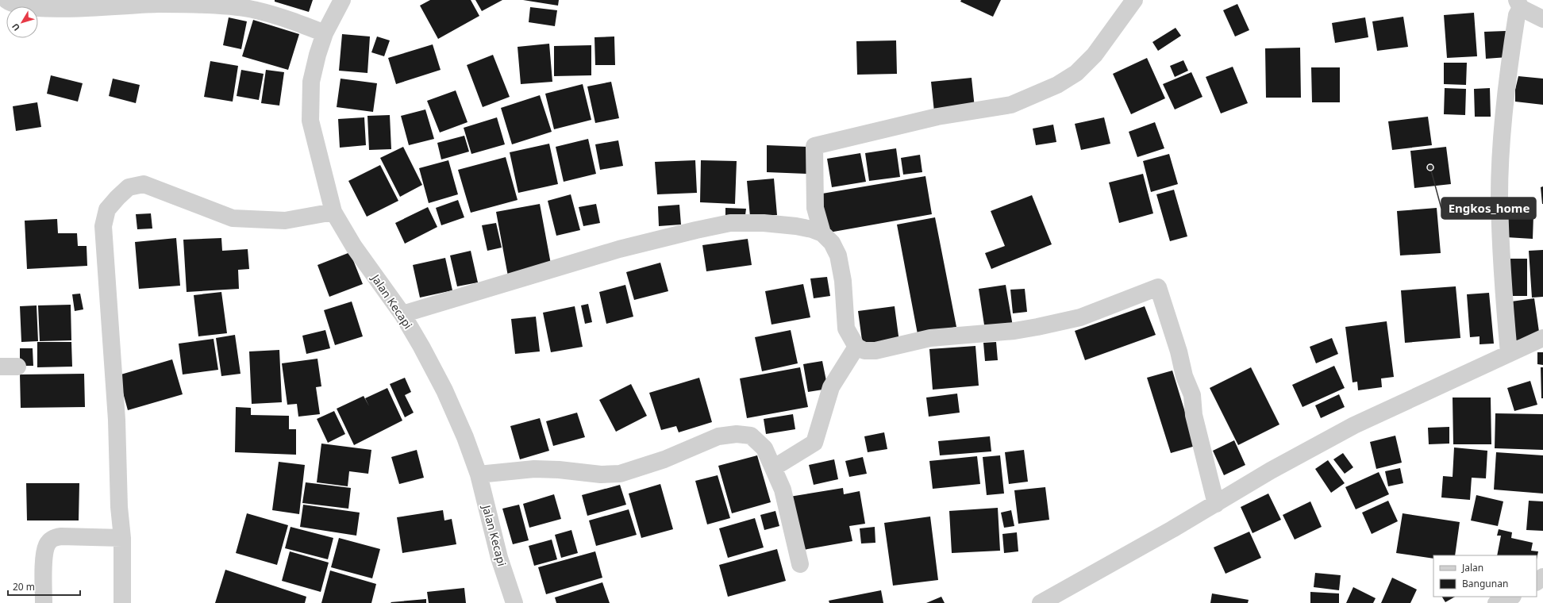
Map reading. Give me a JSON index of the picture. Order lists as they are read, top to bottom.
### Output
{
  "streets": {
    "street": ["Jalan Kecapi"]
  },
  "places": ["Engkos_home"],
  "legend": ["Jalan", "Bangunan"],
  "scale_bar": "20 m",
  "north": "bottom left"
}
